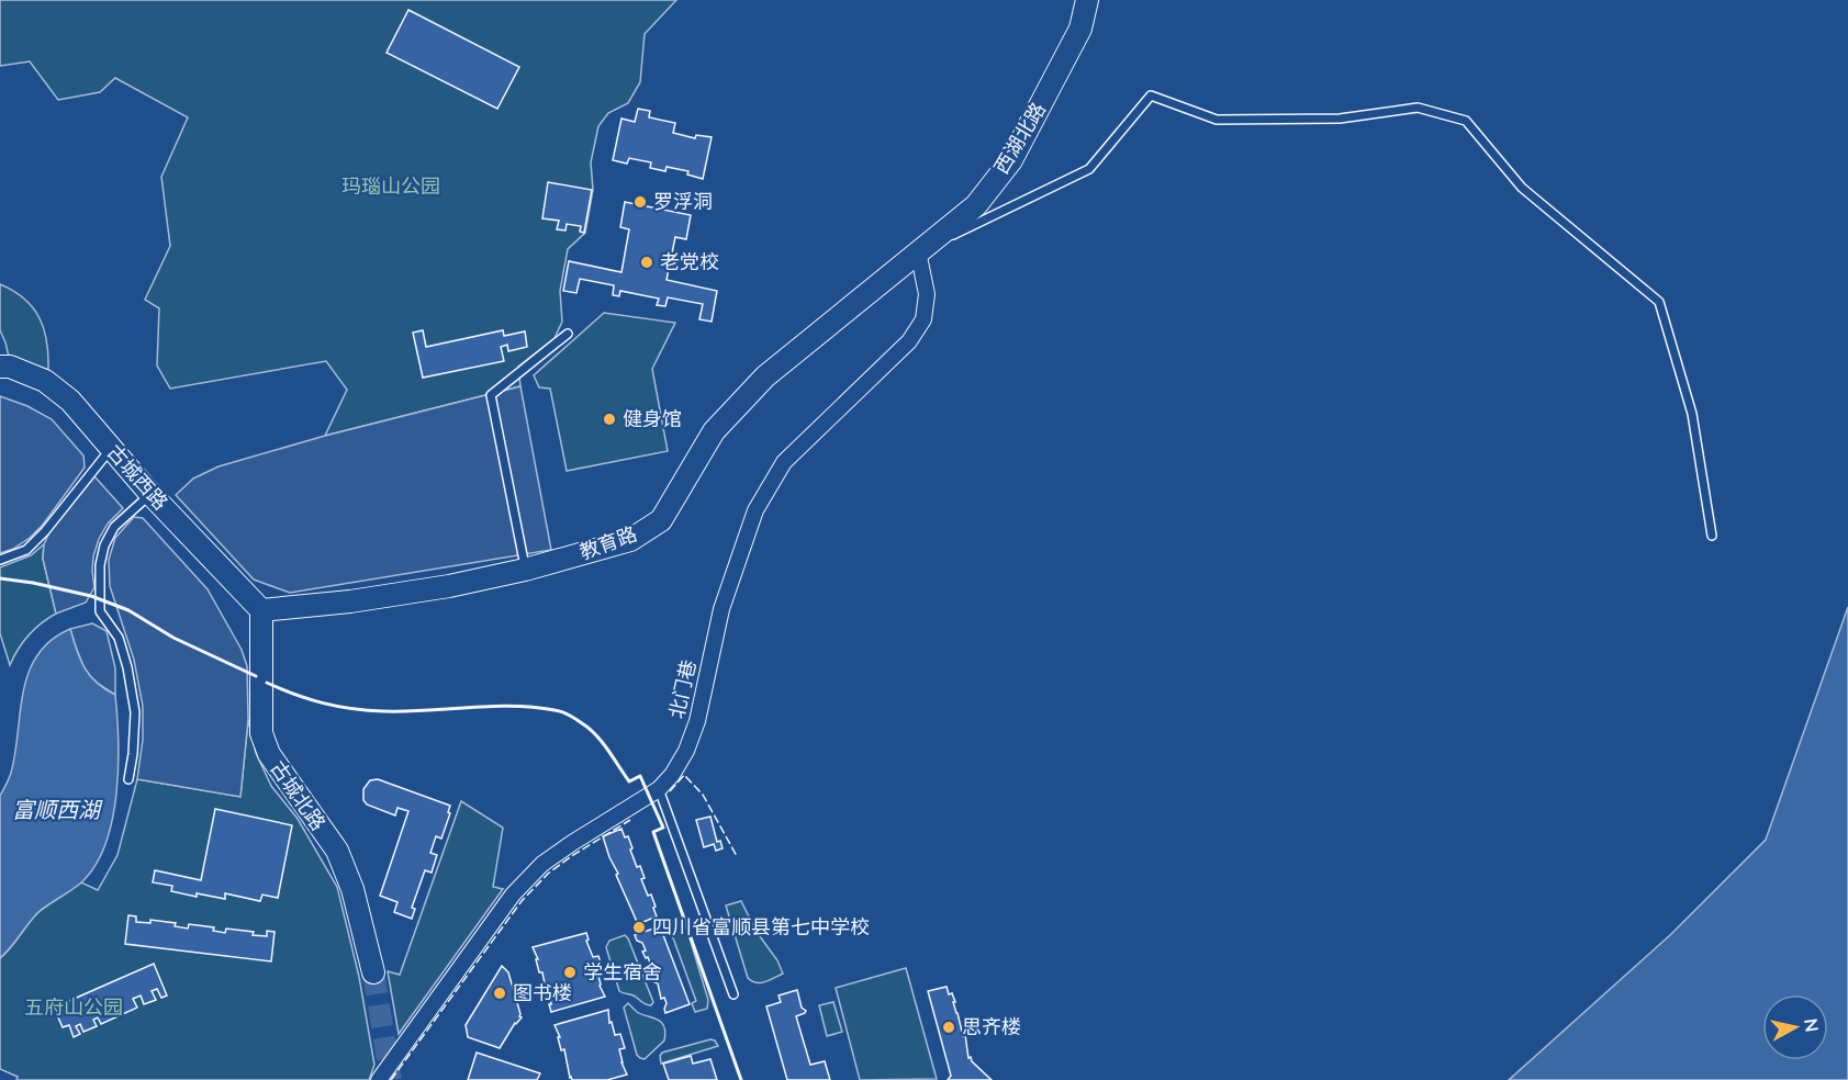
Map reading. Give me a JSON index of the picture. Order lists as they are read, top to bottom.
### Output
{
  "streets": {
    "street": [
      "西湖北路",
      "古城西路",
      "教育路",
      "北门巷",
      "古城北路"
    ]
  },
  "crossings": [
    ["西湖北路", "教育路"],
    ["西湖北路", "北门巷"],
    ["古城西路", "教育路"],
    ["古城西路", "古城北路"],
    ["教育路", "北门巷"],
    ["教育路", "古城北路"]
  ],
  "water": ["富顺西湖"],
  "parks": ["玛瑙山公园", "五府山公园"],
  "places": [
    "罗浮洞",
    "老党校",
    "健身馆",
    "四川省富顺县第七中学校",
    "学生宿舍",
    "图书楼",
    "思齐楼"
  ],
  "north": "right"
}
